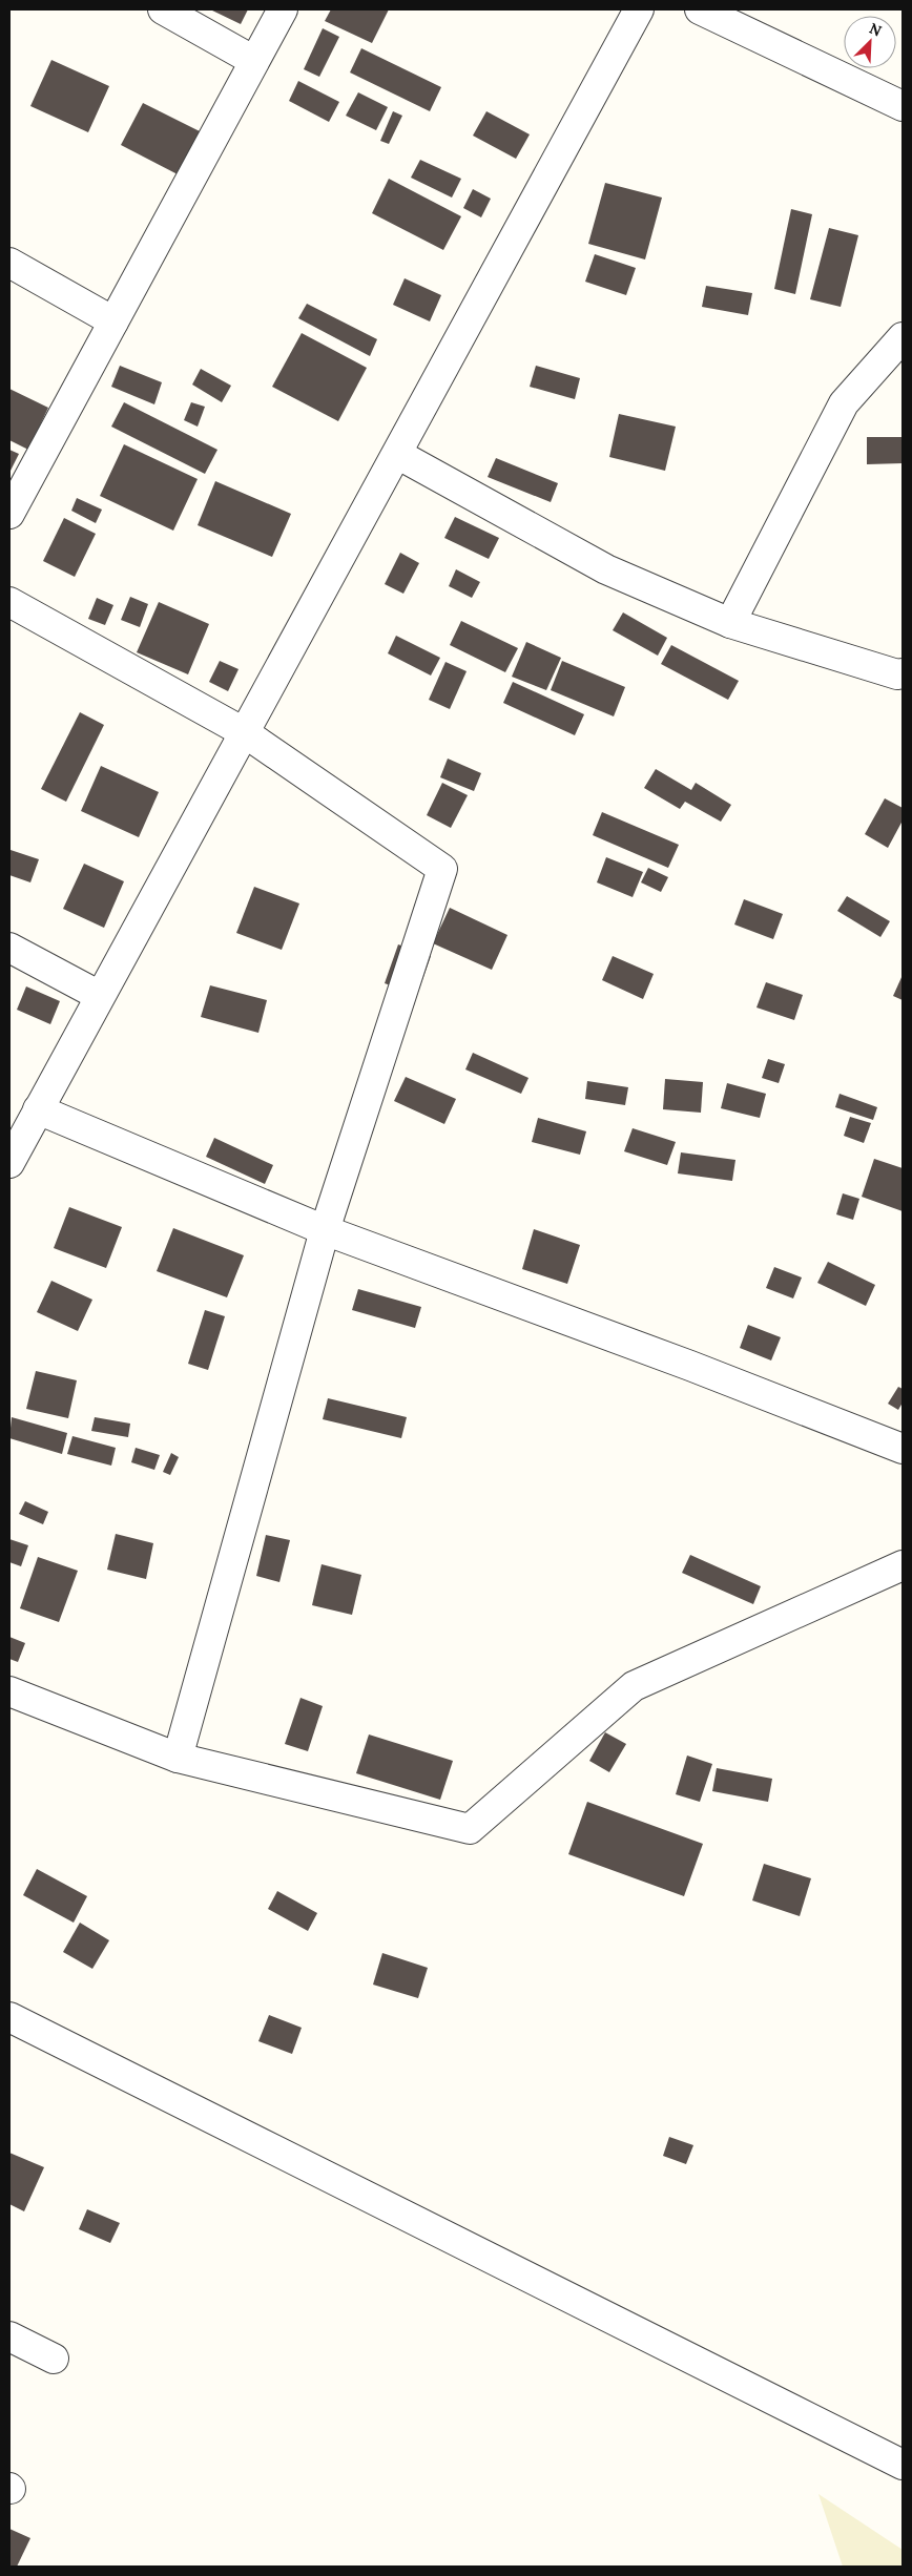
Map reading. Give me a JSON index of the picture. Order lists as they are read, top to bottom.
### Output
{
  "north": "top right"
}
